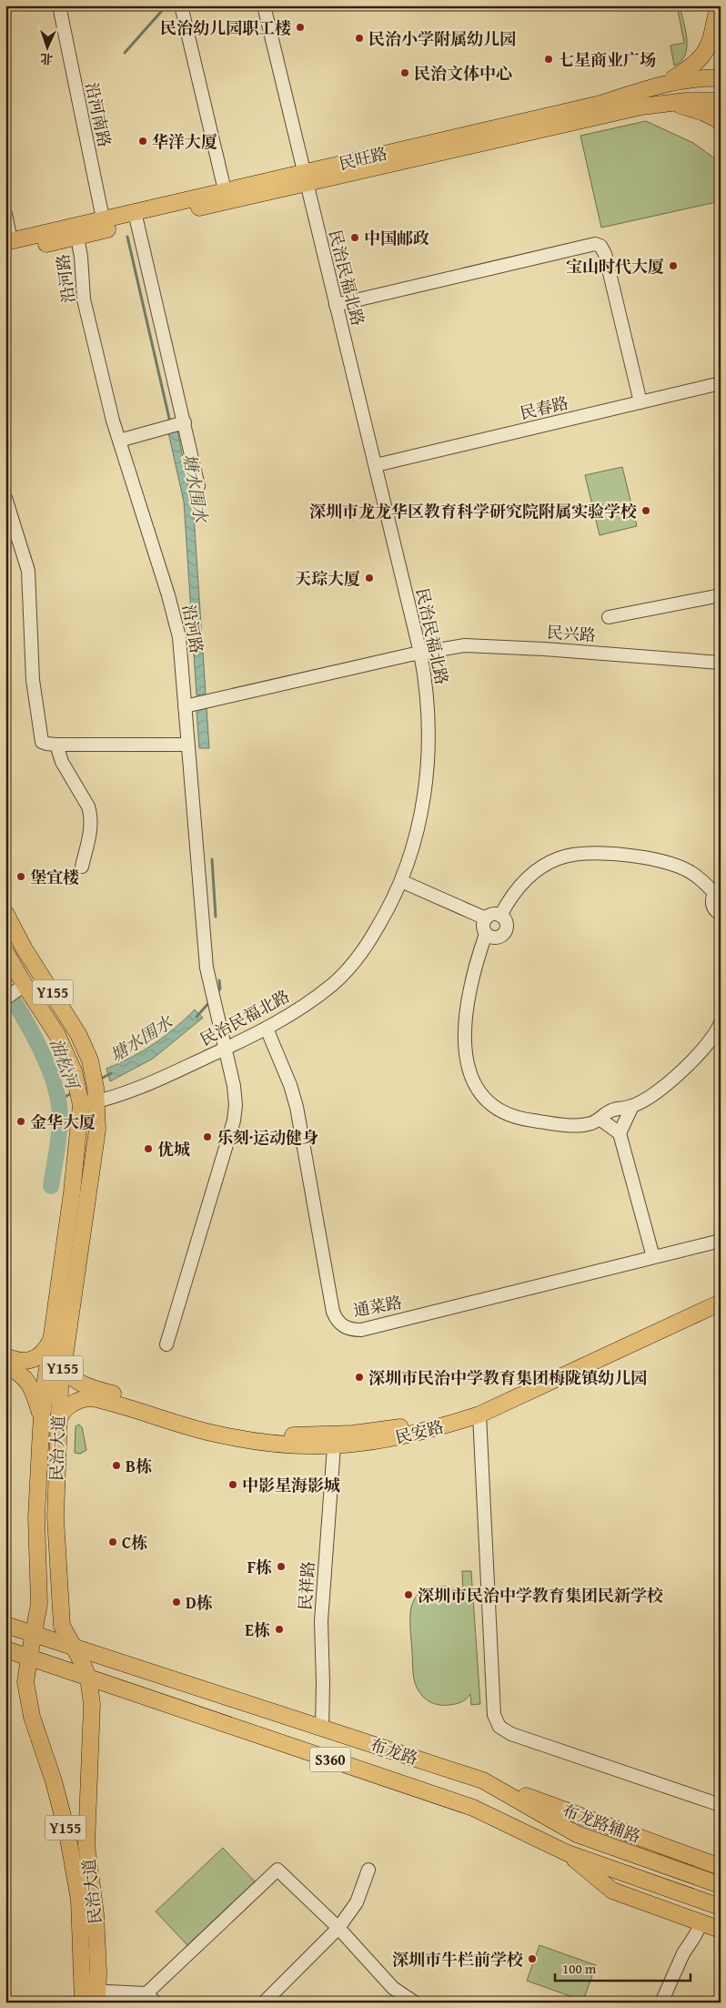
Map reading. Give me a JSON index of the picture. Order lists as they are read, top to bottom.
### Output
{
  "streets": {
    "main road": [
      "民旺路",
      "Y155",
      "民安路",
      "民治大道",
      "布龙路",
      "S360",
      "布龙路辅路"
    ],
    "street": [
      "沿河南路",
      "民治民福北路",
      "沿河路",
      "民春路",
      "民兴路",
      "通菜路",
      "民祥路"
    ]
  },
  "crossings": [
    ["沿河南路", "民旺路"],
    ["民旺路", "民治民福北路"],
    ["民旺路", "沿河路"],
    ["民治民福北路", "沿河路"],
    ["民治民福北路", "民春路"],
    ["民治民福北路", "民兴路"],
    ["民治民福北路", "通菜路"],
    ["民治民福北路", "民治大道"],
    ["沿河路", "民兴路"],
    ["民安路", "民祥路"],
    ["民治大道", "布龙路"],
    ["民祥路", "布龙路"],
    ["布龙路", "布龙路辅路"]
  ],
  "water": ["塘水围水", "油松河"],
  "places": [
    "民治幼儿园职工楼",
    "民治小学附属幼儿园",
    "七星商业广场",
    "民治文体中心",
    "华洋大厦",
    "中国邮政",
    "宝山时代大厦",
    "深圳市龙龙华区教育科学研究院附属实验学校",
    "天琮大厦",
    "堡宜楼",
    "金华大厦",
    "乐刻·运动健身",
    "优城",
    "深圳市民治中学教育集团梅陇镇幼儿园",
    "B栋",
    "中影星海影城",
    "C栋",
    "F栋",
    "深圳市民治中学教育集团民新学校",
    "D栋",
    "E栋",
    "深圳市牛栏前学校"
  ],
  "scale_bar": "100 m",
  "north": "bottom"
}
